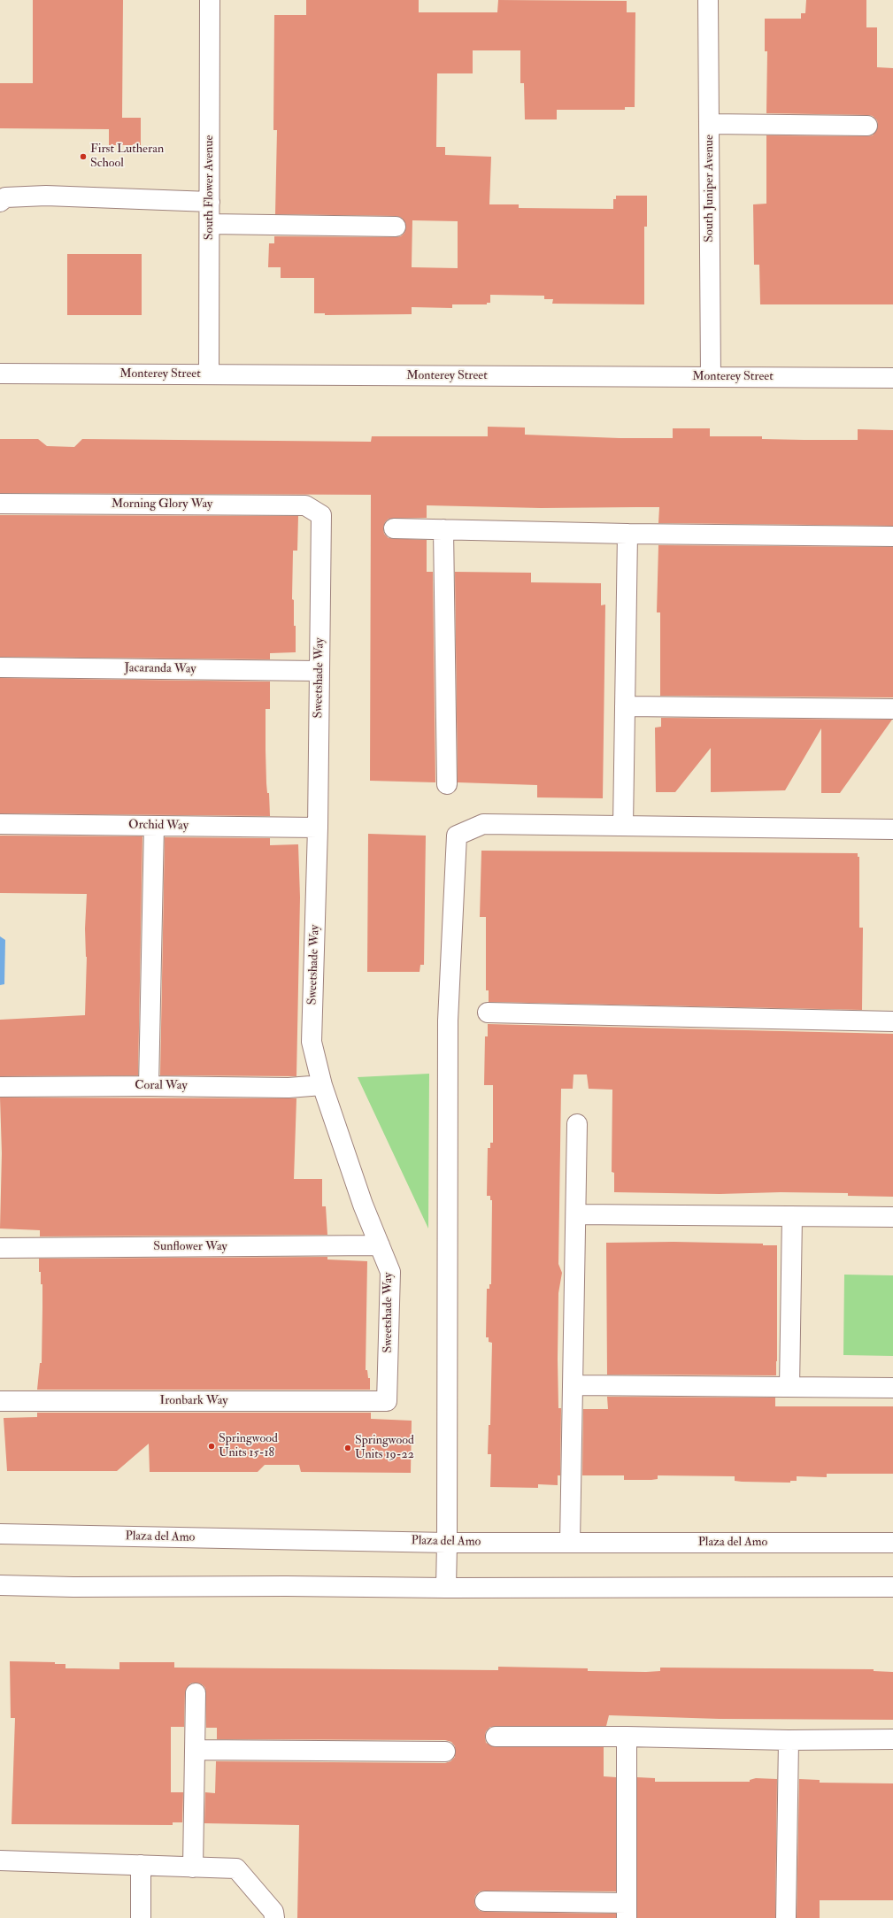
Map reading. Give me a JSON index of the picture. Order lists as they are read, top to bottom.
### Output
{
  "streets": {
    "street": [
      "South Flower Avenue",
      "South Juniper Avenue",
      "Monterey Street",
      "Morning Glory Way",
      "Jacaranda Way",
      "Sweetshade Way",
      "Orchid Way",
      "Coral Way",
      "Sunflower Way",
      "Ironbark Way",
      "Plaza del Amo"
    ]
  },
  "crossings": [
    ["South Flower Avenue", "Monterey Street"],
    ["South Juniper Avenue", "Monterey Street"],
    ["Morning Glory Way", "Sweetshade Way"],
    ["Jacaranda Way", "Sweetshade Way"],
    ["Sweetshade Way", "Orchid Way"],
    ["Sweetshade Way", "Coral Way"],
    ["Sweetshade Way", "Sunflower Way"],
    ["Sweetshade Way", "Ironbark Way"]
  ],
  "places": ["First Lutheran School", "Springwood Units 15-18", "Springwood Units 19-22"]
}
